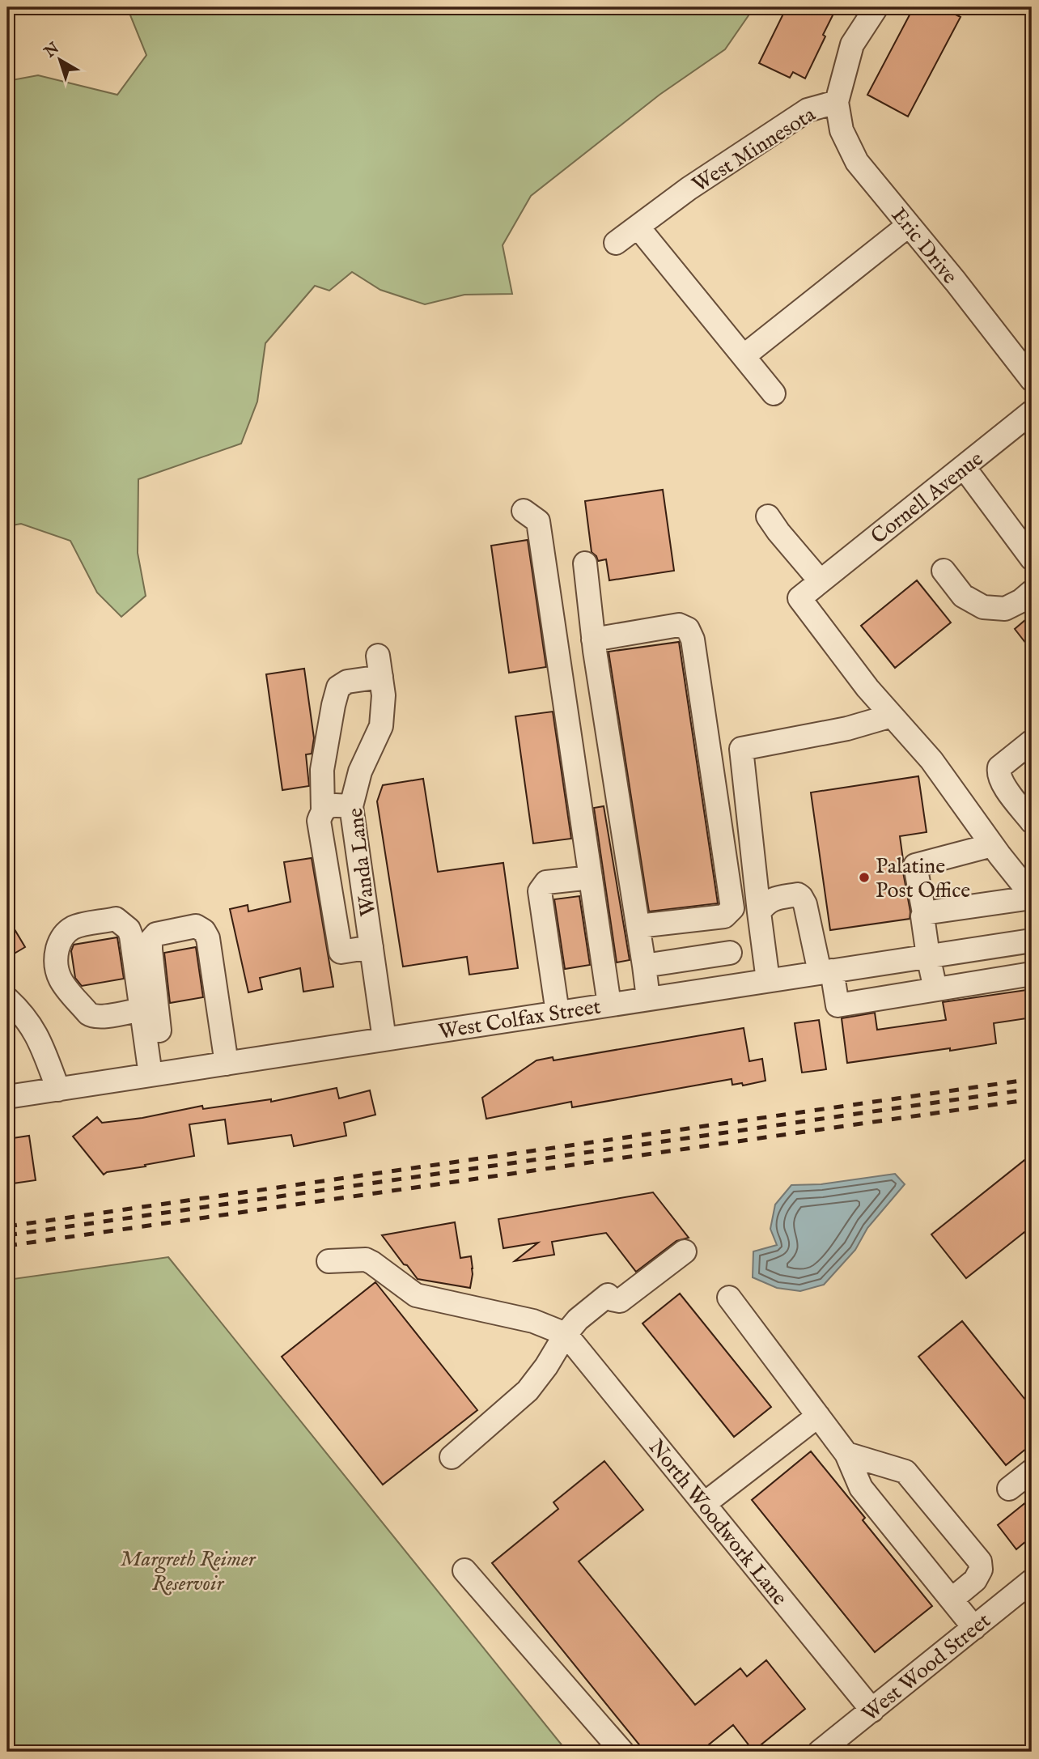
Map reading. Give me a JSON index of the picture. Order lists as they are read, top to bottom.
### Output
{
  "streets": {
    "street": [
      "West Minnesota",
      "Eric Drive",
      "Cornell Avenue",
      "Wanda Lane",
      "West Colfax Street",
      "North Woodwork Lane",
      "West Wood Street"
    ]
  },
  "crossings": [
    ["West Minnesota", "Eric Drive"],
    ["Wanda Lane", "West Colfax Street"],
    ["North Woodwork Lane", "West Wood Street"]
  ],
  "parks": ["Margreth Reimer Reservoir"],
  "places": ["Palatine Post Office"],
  "north": "top left"
}
